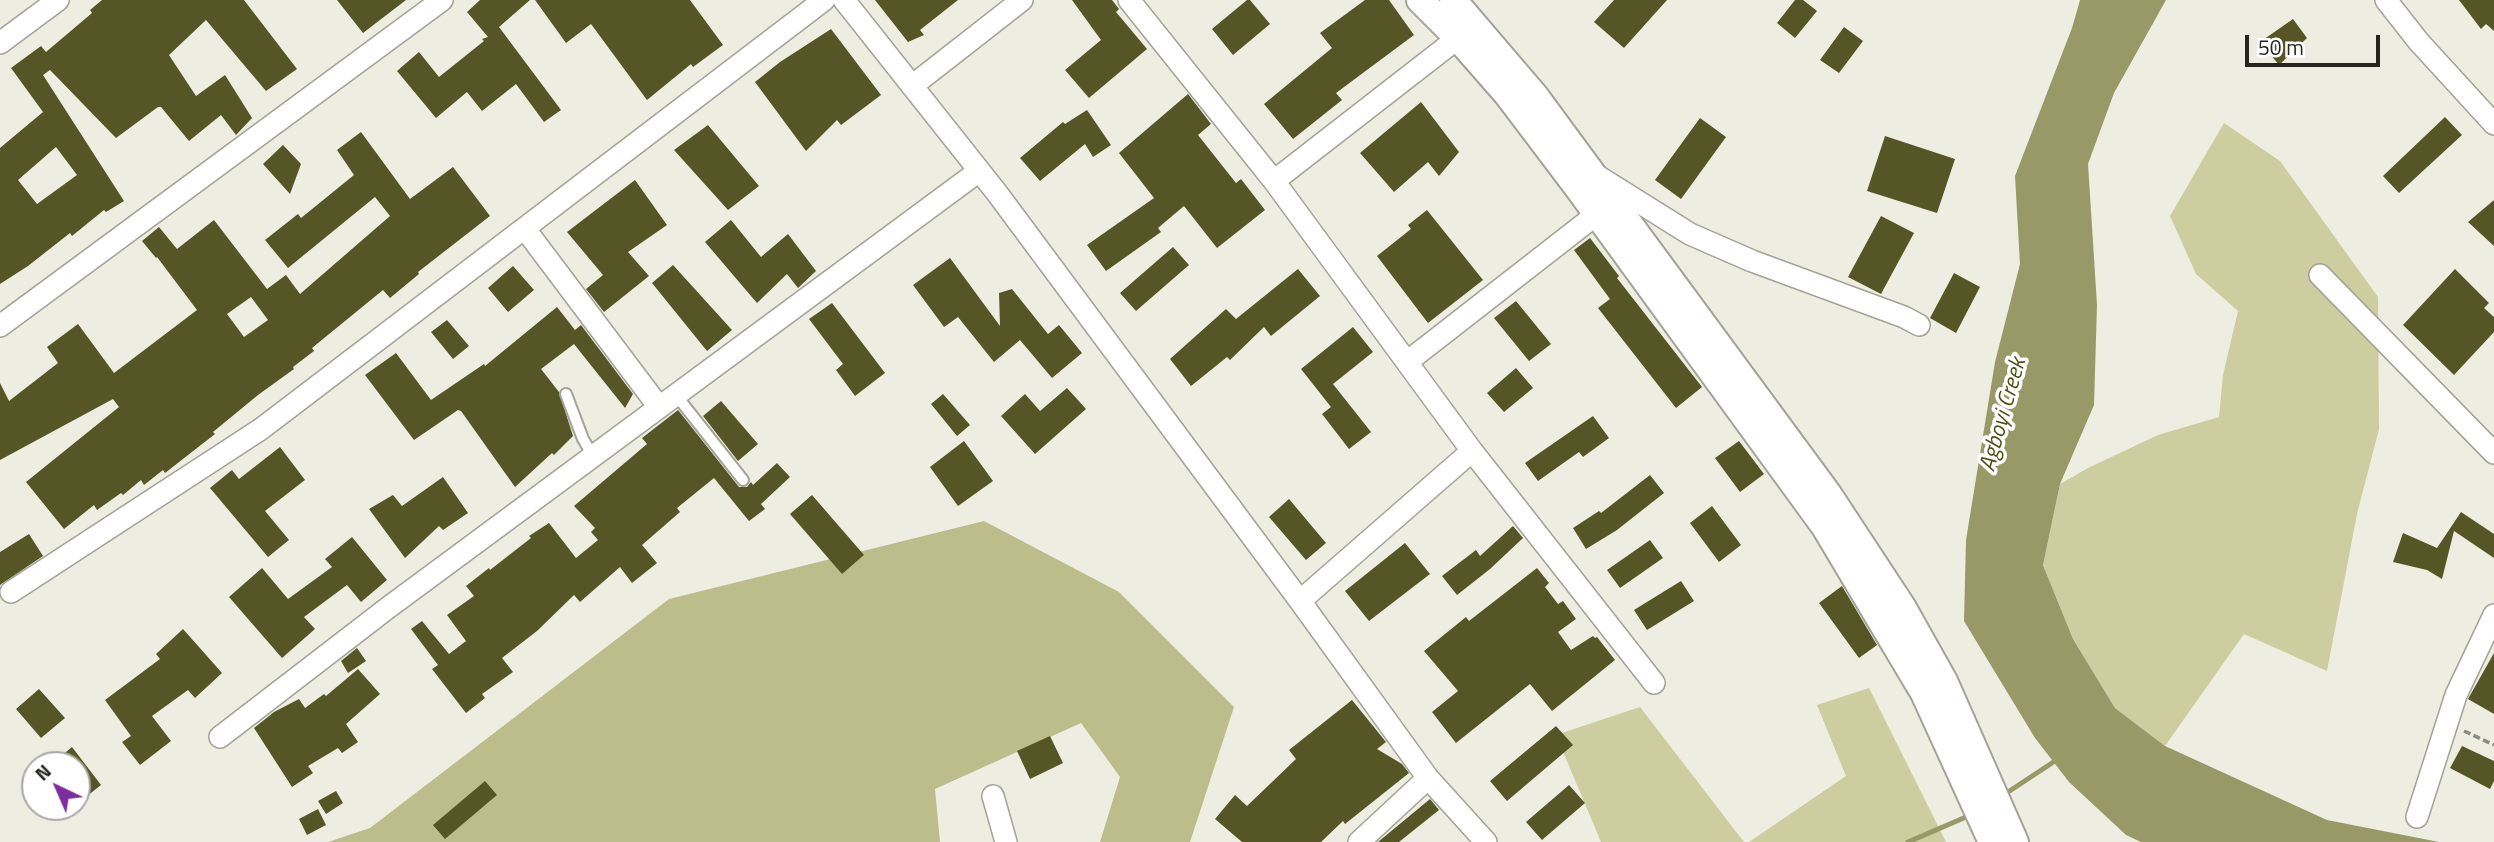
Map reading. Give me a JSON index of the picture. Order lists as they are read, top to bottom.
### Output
{
  "water": ["Agboyi Creek"],
  "scale_bar": "50 m",
  "north": "top left"
}
